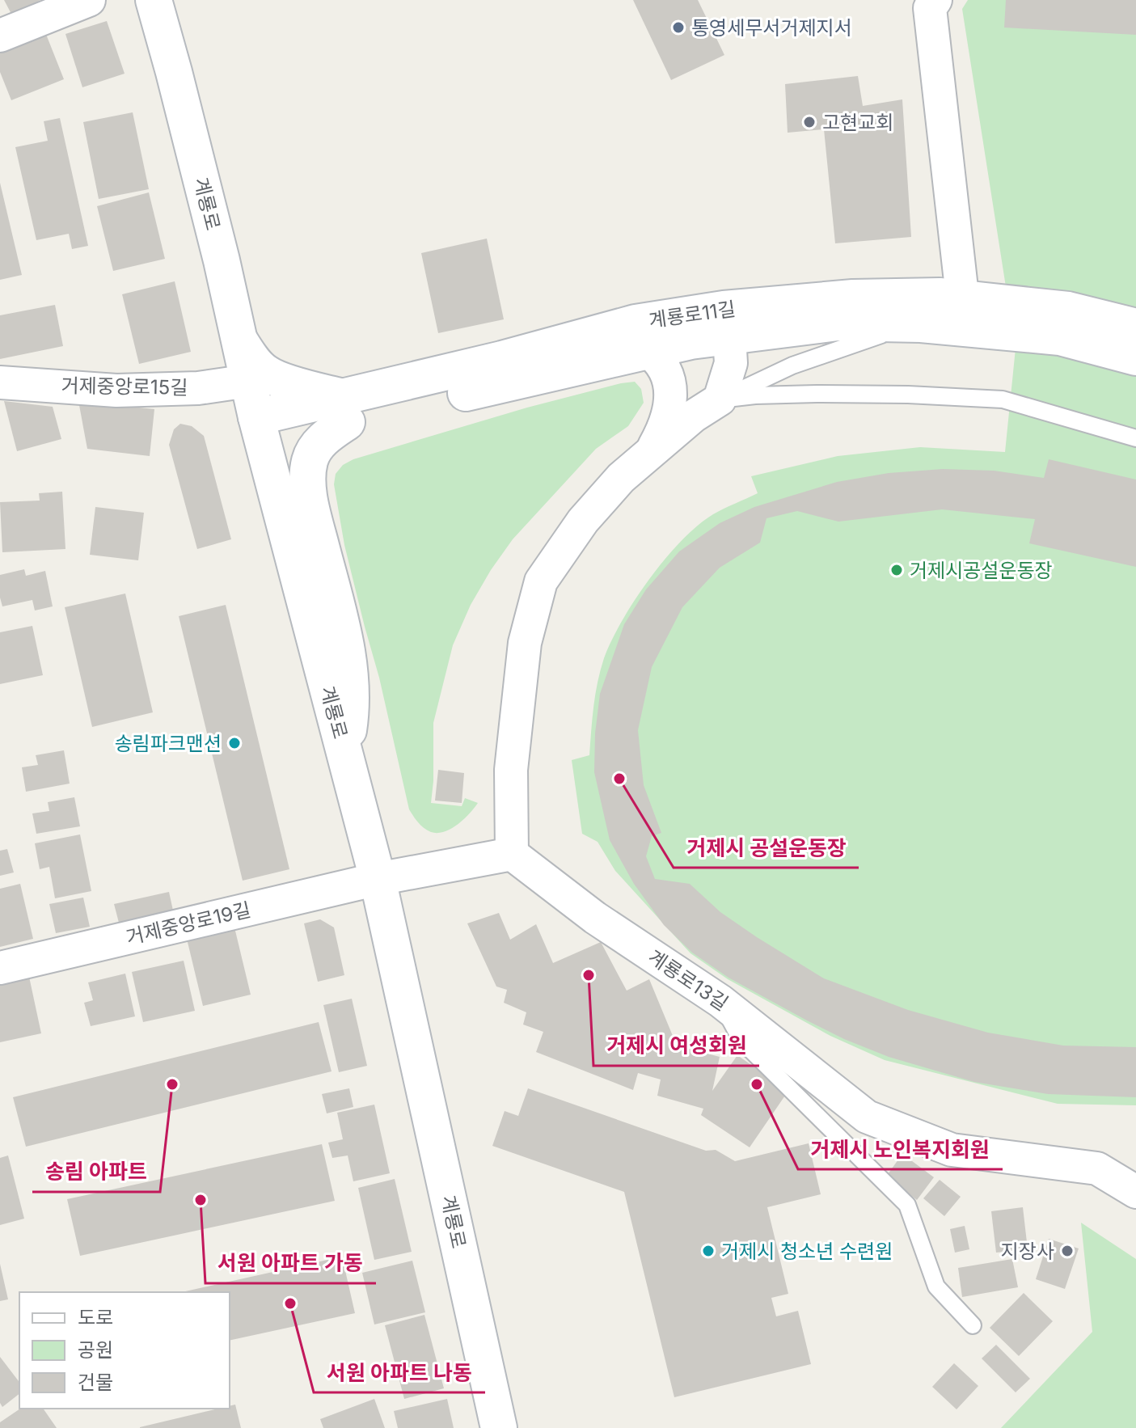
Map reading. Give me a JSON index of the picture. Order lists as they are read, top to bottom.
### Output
{
  "streets": {
    "street": [
      "계룡로",
      "계룡로11길",
      "거제중앙로15길",
      "거제중앙로19길",
      "계룡로13길"
    ]
  },
  "crossings": [
    ["계룡로", "계룡로11길"],
    ["계룡로", "거제중앙로15길"],
    ["계룡로", "거제중앙로19길"]
  ],
  "places": [
    "통영세무서거제지서",
    "고현교회",
    "거제시공설운동장",
    "송림파크맨션",
    "거제시 공설운동장",
    "거제시 여성회원",
    "송림 아파트",
    "거제시 노인복지회원",
    "서원 아파트 가동",
    "거제시 청소년 수련원",
    "지장사",
    "서원 아파트 나동"
  ],
  "legend": ["도로", "공원", "건물"]
}
